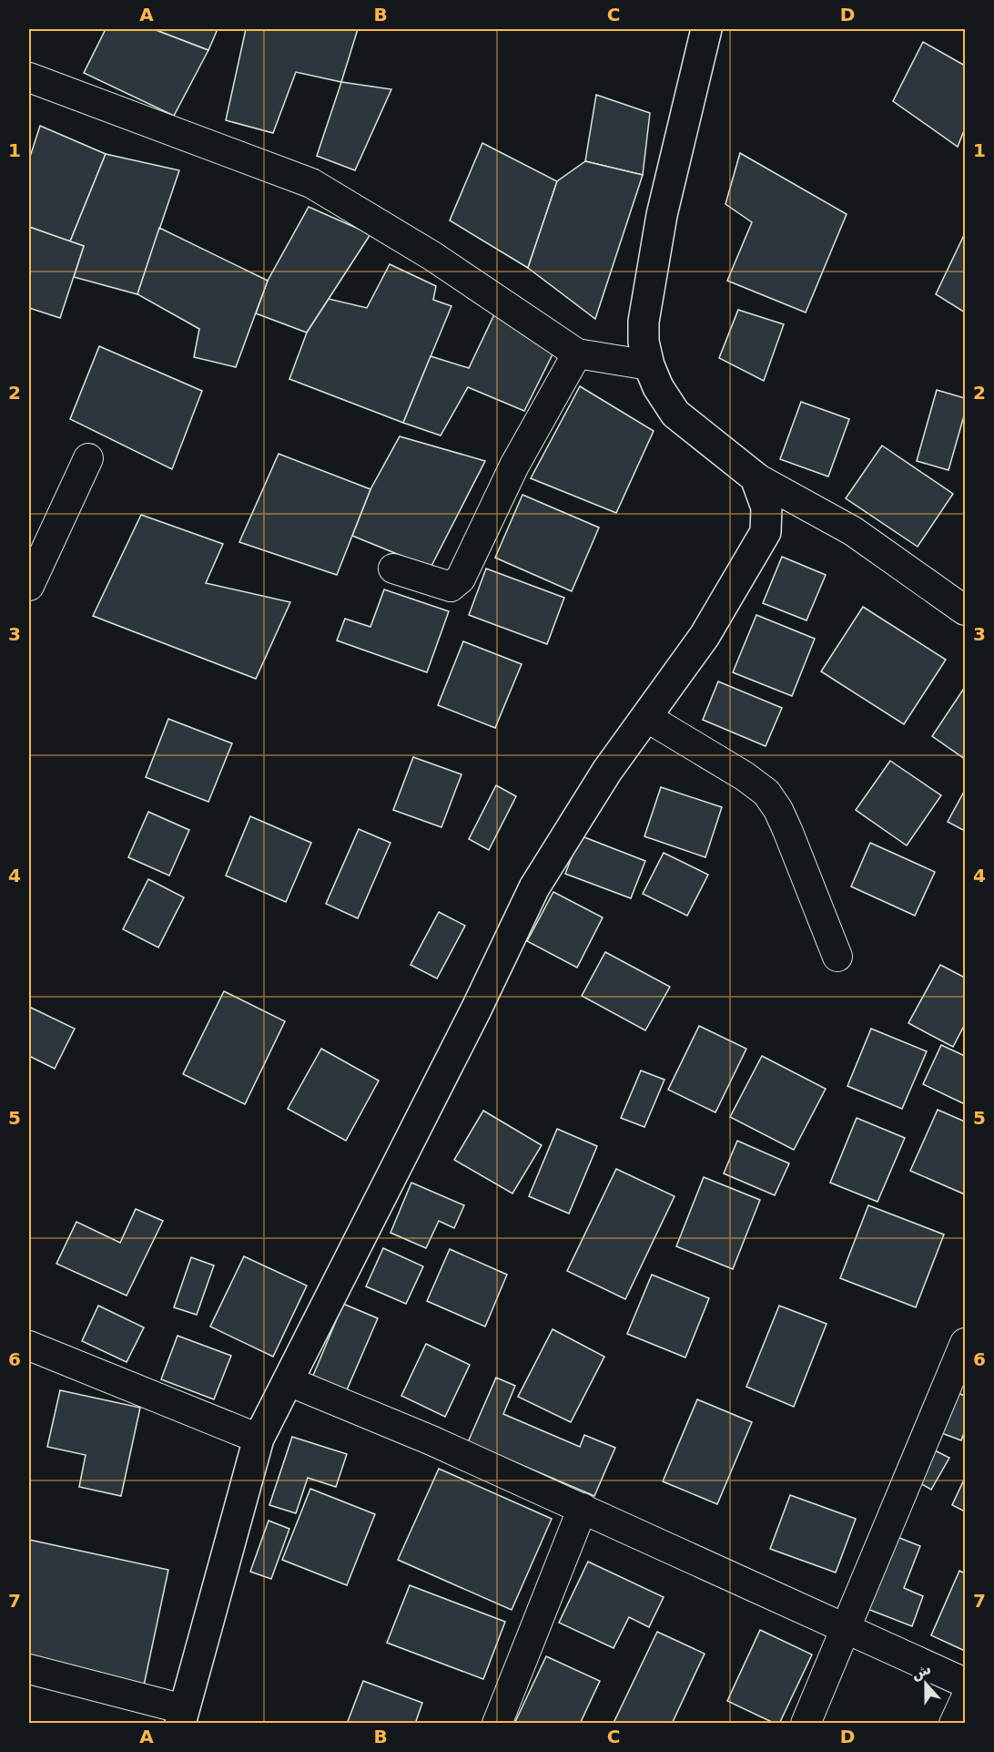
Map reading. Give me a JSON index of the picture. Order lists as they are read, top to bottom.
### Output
{
  "north": "top",
  "grid": {
    "columns": [
      "A",
      "B",
      "C",
      "D"
    ],
    "rows": [
      "1",
      "2",
      "3",
      "4",
      "5",
      "6",
      "7"
    ]
  }
}
